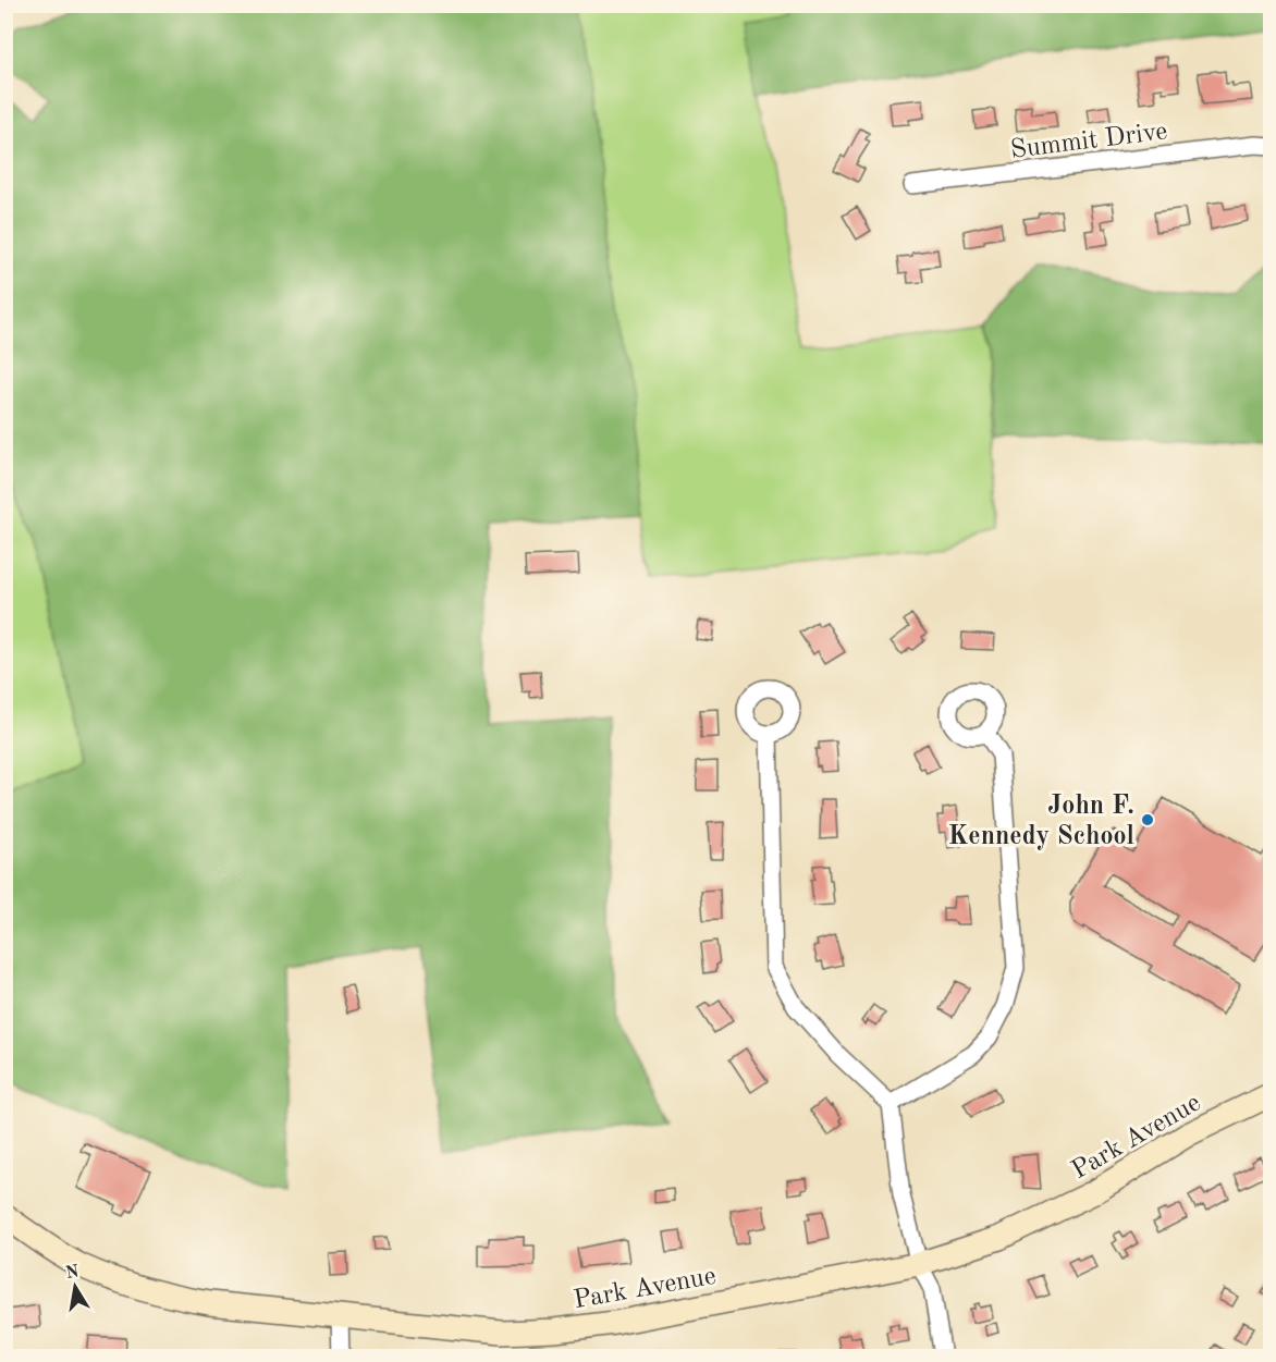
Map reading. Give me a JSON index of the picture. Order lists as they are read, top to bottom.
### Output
{
  "streets": {
    "main road": ["Park Avenue"],
    "street": ["Summit Drive"]
  },
  "places": ["John F. Kennedy School"],
  "north": "top"
}
